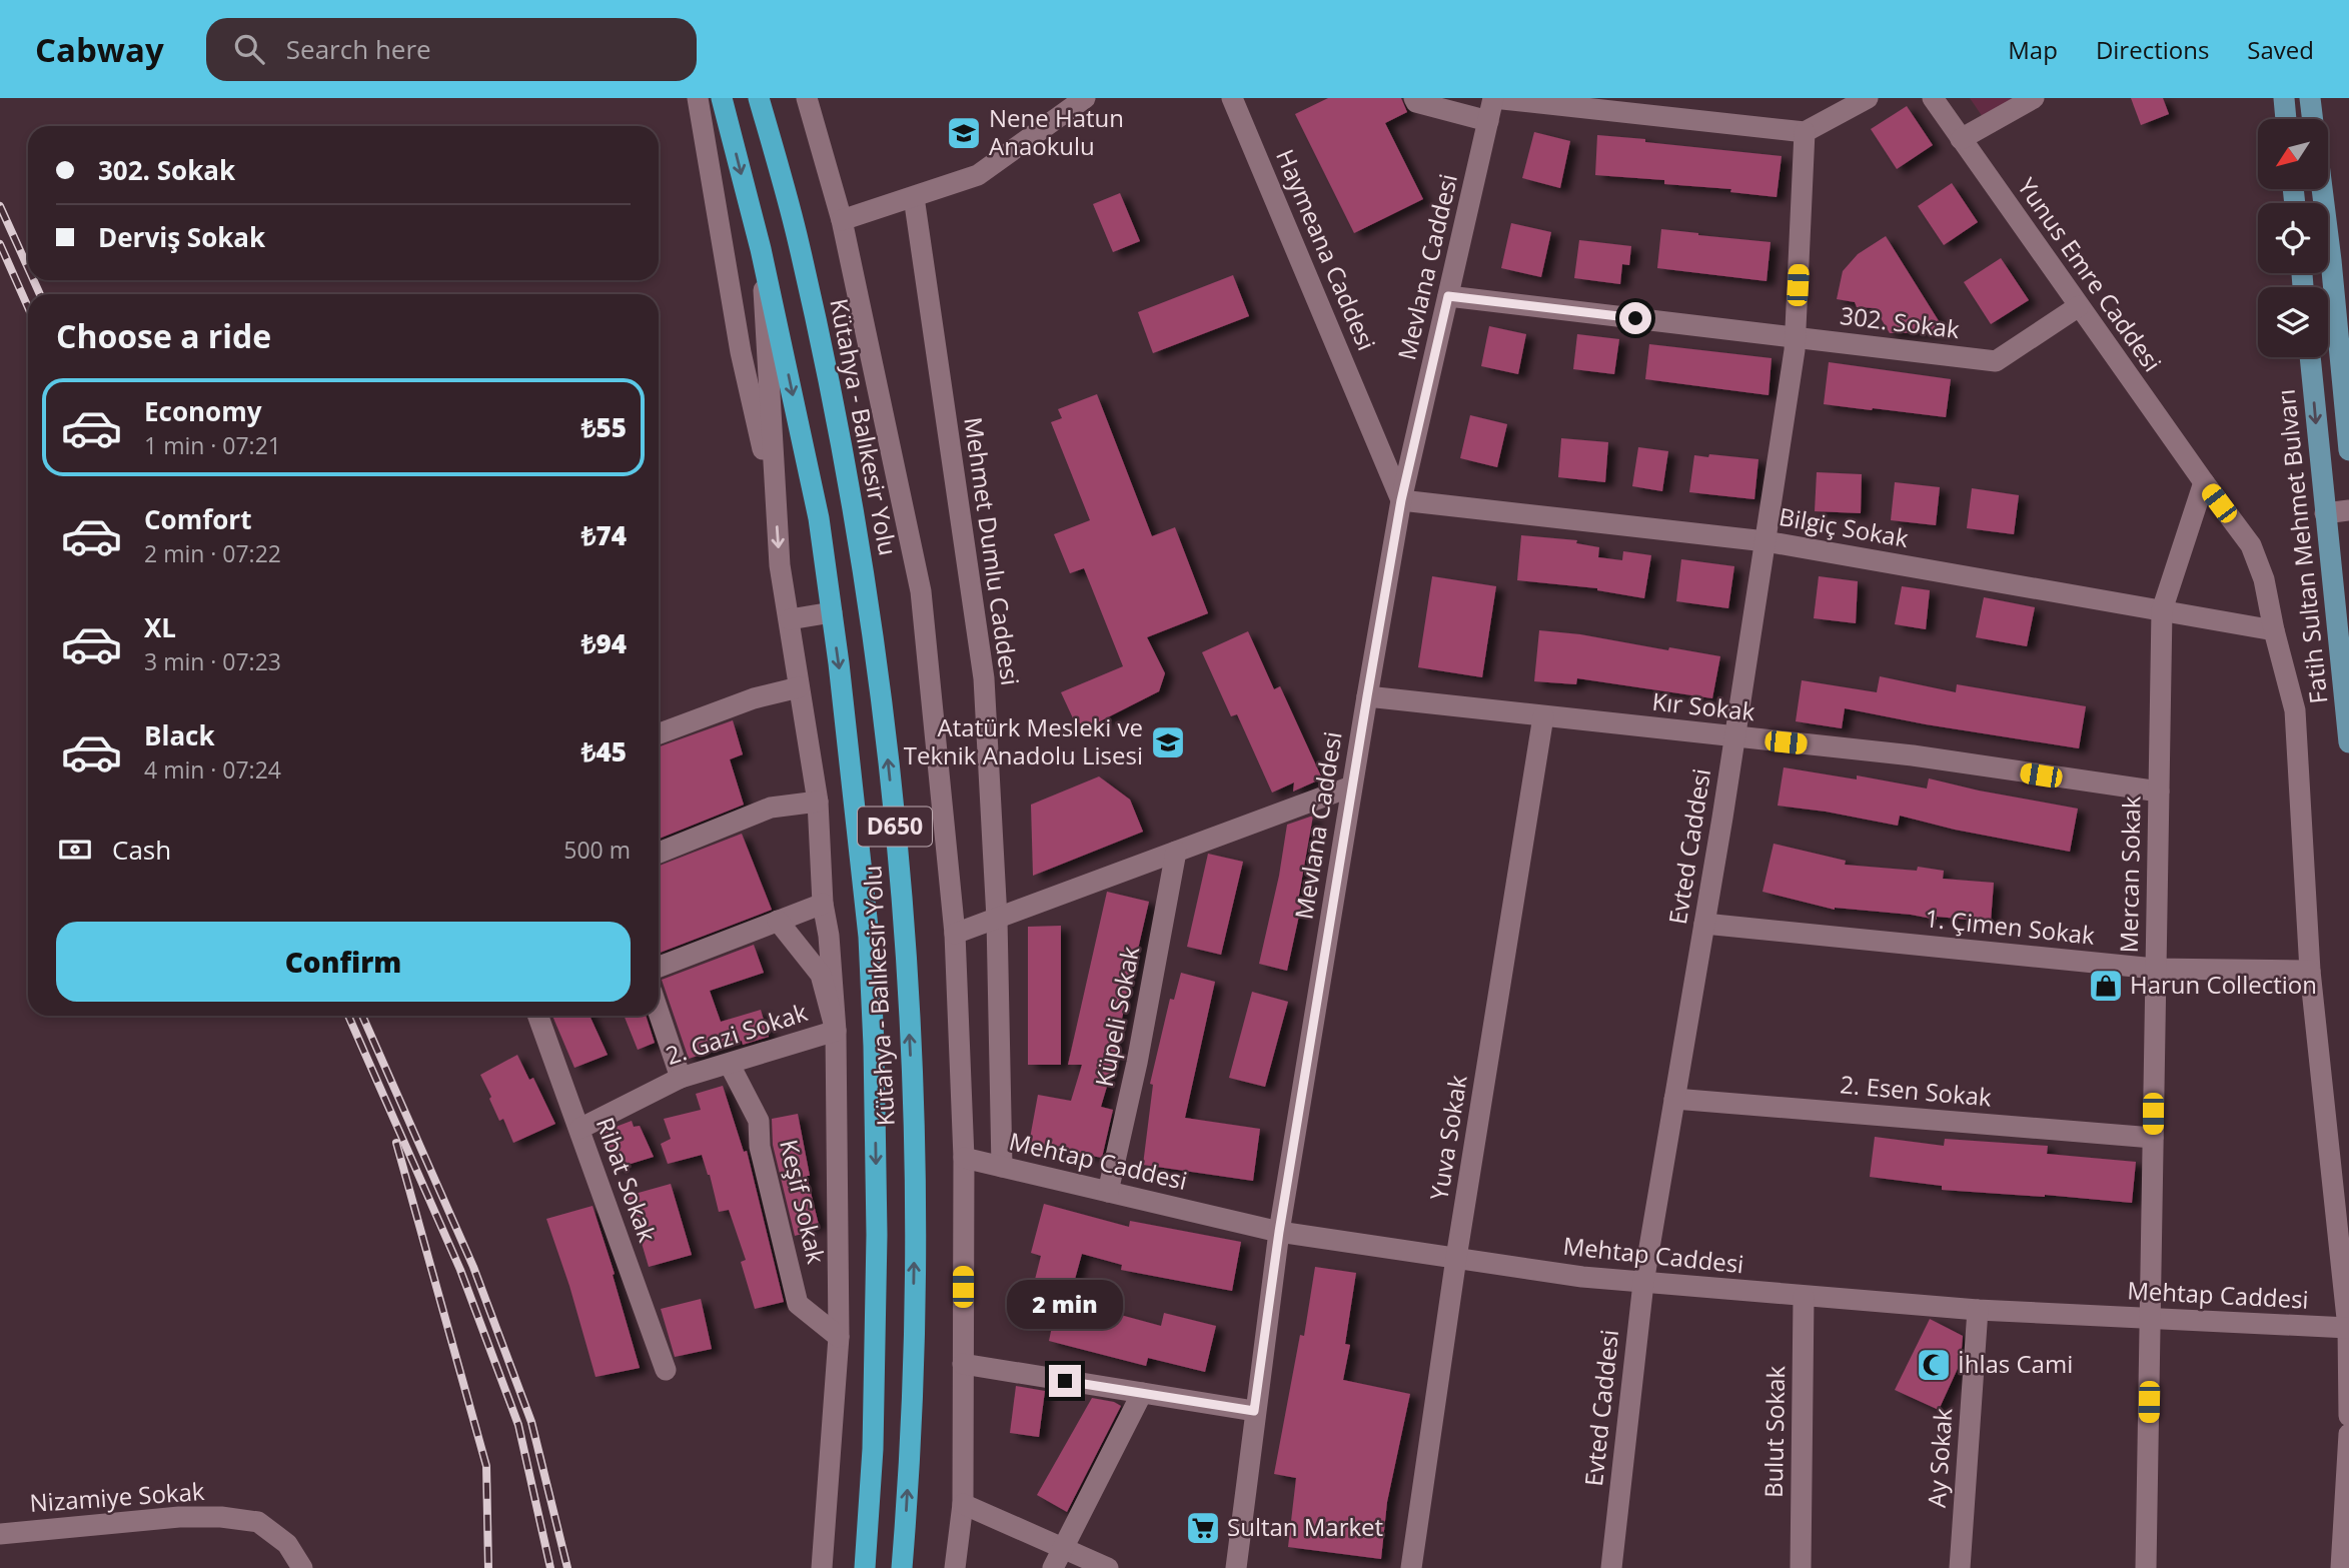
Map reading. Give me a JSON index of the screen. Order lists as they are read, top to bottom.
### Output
{
  "streets": {
    "highway": ["Kütahya - Balıkesir Yolu", "D650"],
    "main road": ["Fatih Sultan Mehmet Bulvarı"],
    "street": [
      "Haymeana Caddesi",
      "Mevlana Caddesi",
      "Yunus Emre Caddesi",
      "302. Sokak",
      "Bilgiç Sokak",
      "Mehmet Dumlu Caddesi",
      "Kır Sokak",
      "Evted Caddesi",
      "Mercan Sokak",
      "1. Çimen Sokak",
      "Küpeli Sokak",
      "2. Gazi Sokak",
      "2. Esen Sokak",
      "Yuva Sokak",
      "Mehtap Caddesi",
      "Ribat Sokak",
      "Keşif Sokak",
      "Bulut Sokak",
      "Ay Sokak",
      "Nizamiye Sokak"
    ]
  },
  "crossings": [
    ["Haymeana Caddesi", "Mevlana Caddesi"],
    ["Haymeana Caddesi", "Bilgiç Sokak"],
    ["Mevlana Caddesi", "302. Sokak"],
    ["Mevlana Caddesi", "Bilgiç Sokak"],
    ["Mevlana Caddesi", "Kır Sokak"],
    ["Mevlana Caddesi", "Mehtap Caddesi"],
    ["Yunus Emre Caddesi", "302. Sokak"],
    ["Yunus Emre Caddesi", "Bilgiç Sokak"],
    ["Yunus Emre Caddesi", "Mercan Sokak"],
    ["Yunus Emre Caddesi", "1. Çimen Sokak"],
    ["Yunus Emre Caddesi", "Mehtap Caddesi"],
    ["302. Sokak", "Evted Caddesi"],
    ["Bilgiç Sokak", "Evted Caddesi"],
    ["Bilgiç Sokak", "Mercan Sokak"],
    ["Mehmet Dumlu Caddesi", "Mehtap Caddesi"],
    ["Kır Sokak", "Evted Caddesi"],
    ["Kır Sokak", "Mercan Sokak"],
    ["Kır Sokak", "Yuva Sokak"],
    ["Evted Caddesi", "1. Çimen Sokak"],
    ["Evted Caddesi", "2. Esen Sokak"],
    ["Evted Caddesi", "Mehtap Caddesi"],
    ["Mercan Sokak", "1. Çimen Sokak"],
    ["Mercan Sokak", "2. Esen Sokak"],
    ["Mercan Sokak", "Mehtap Caddesi"],
    ["Küpeli Sokak", "Mehtap Caddesi"],
    ["2. Gazi Sokak", "Ribat Sokak"],
    ["2. Gazi Sokak", "Keşif Sokak"],
    ["Yuva Sokak", "Mehtap Caddesi"],
    ["Mehtap Caddesi", "Bulut Sokak"],
    ["Mehtap Caddesi", "Ay Sokak"]
  ],
  "places": {
    "school or university": ["Nene Hatun Anaokulu", "Atatürk Mesleki ve Teknik Anadolu Lisesi"],
    "shop": ["Harun Collection"],
    "mosque": ["İhlas Cami"],
    "supermarket": ["Sultan Market"]
  },
  "north": "bottom left",
  "page": {
    "header": "Cabway",
    "search": "Search here",
    "nav": ["Map", "Directions", "Saved"],
    "banner": ["302. Sokak", "Derviş Sokak"],
    "heading": "Choose a ride",
    "list": [
      {
        "name": "Economy",
        "note": "1 min · 07:21",
        "value": "₺55"
      },
      {
        "name": "Comfort",
        "note": "2 min · 07:22",
        "value": "₺74"
      },
      {
        "name": "XL",
        "note": "3 min · 07:23",
        "value": "₺94"
      },
      {
        "name": "Black",
        "note": "4 min · 07:24",
        "value": "₺45"
      }
    ],
    "pay": ["Cash", "500 m"],
    "buttons": "Confirm",
    "bubble": "2 min"
  }
}
